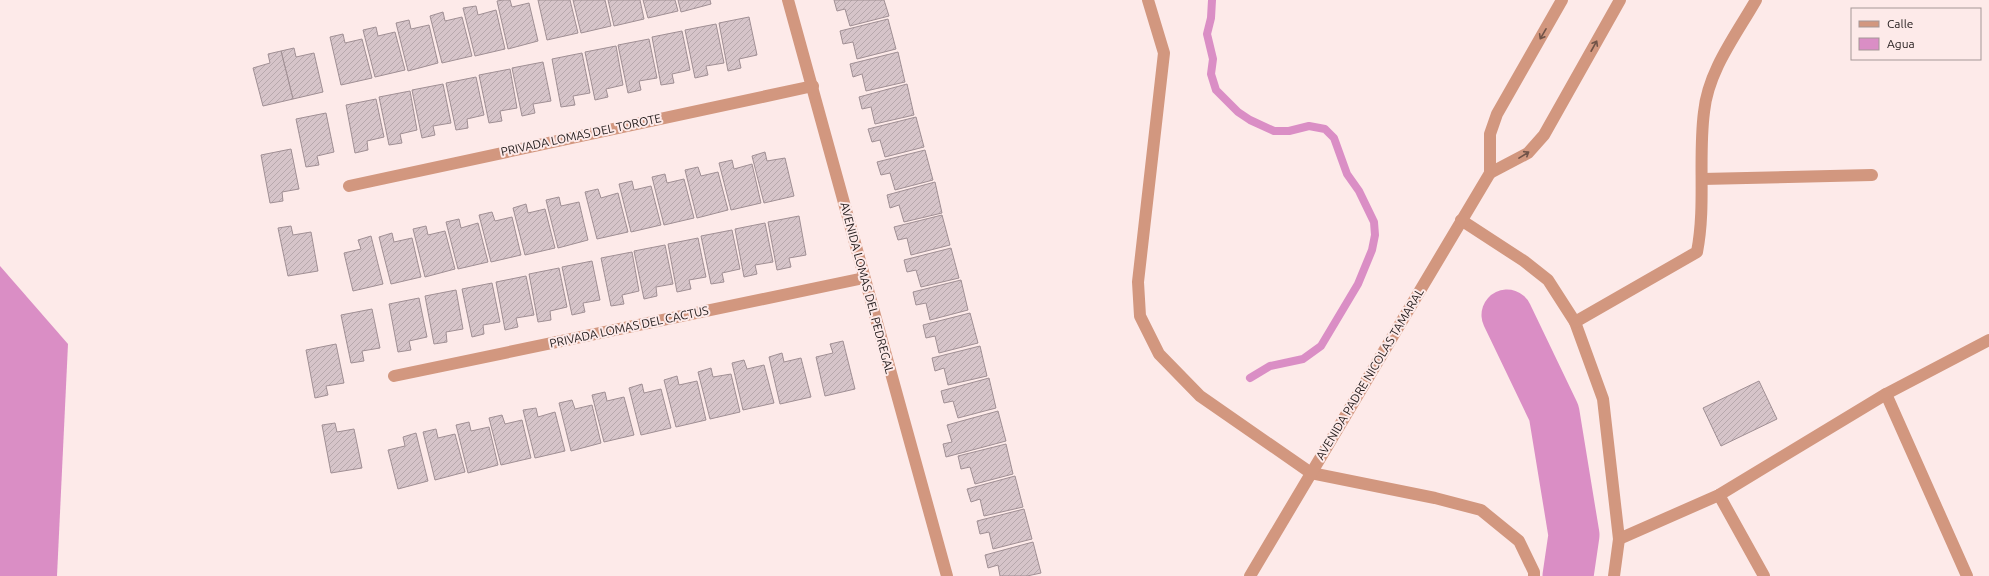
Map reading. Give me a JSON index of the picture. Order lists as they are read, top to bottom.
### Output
{
  "streets": {
    "street": [
      "PRIVADA LOMAS DEL TOROTE",
      "AVENIDA LOMAS DEL PEDREGAL",
      "PRIVADA LOMAS DEL CACTUS",
      "AVENIDA PADRE NICOLAS TAMARAL"
    ]
  },
  "crossings": [
    ["PRIVADA LOMAS DEL TOROTE", "AVENIDA LOMAS DEL PEDREGAL"],
    ["AVENIDA LOMAS DEL PEDREGAL", "PRIVADA LOMAS DEL CACTUS"]
  ],
  "legend": ["Calle", "Agua"]
}
